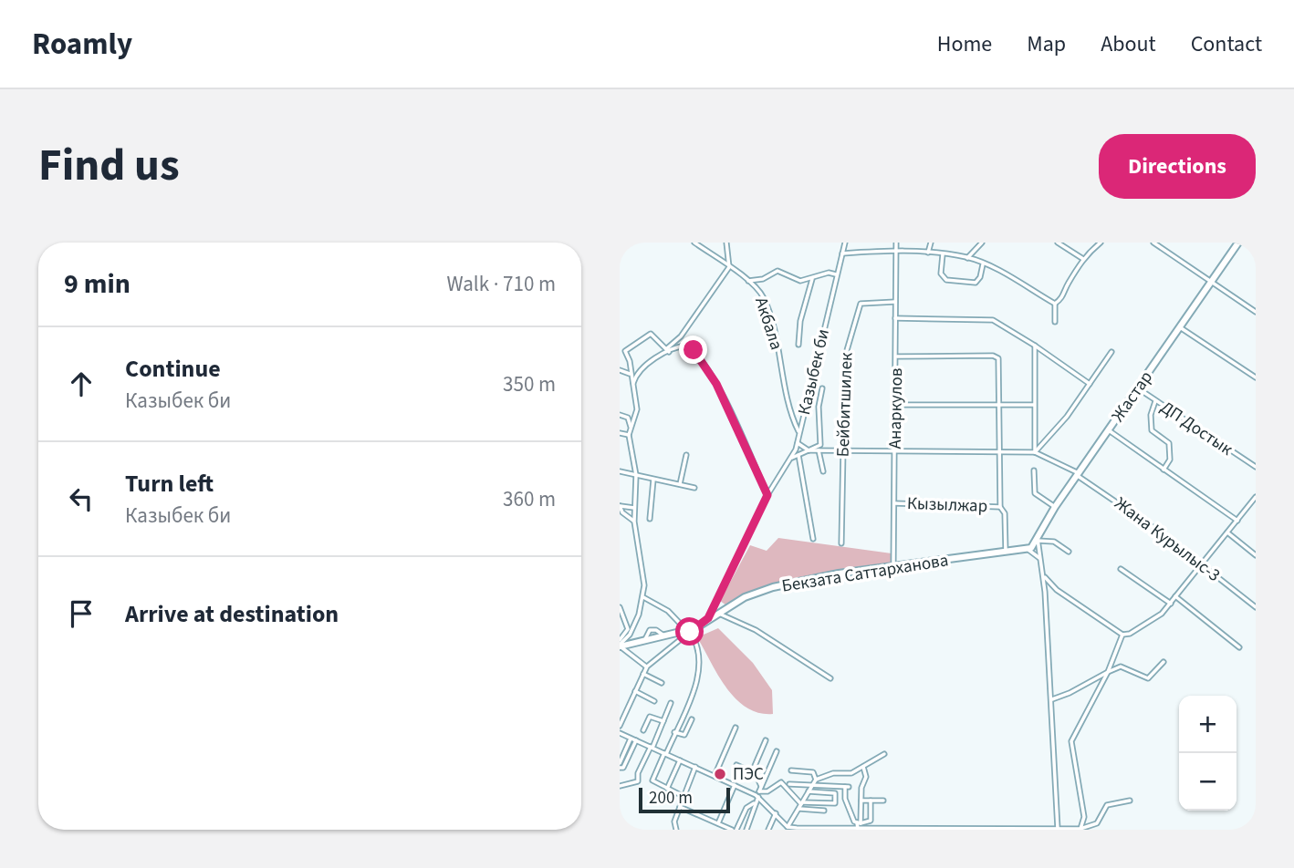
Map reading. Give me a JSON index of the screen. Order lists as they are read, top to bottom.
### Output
{
  "streets": {
    "street": [
      "Акбала",
      "Казыбек би",
      "Жастар",
      "Бейбитшилек",
      "Анаркулов",
      "ДП Достык",
      "Кызылжар",
      "Жана Курылыс-3",
      "Бекзата Саттарханова"
    ]
  },
  "crossings": [
    ["Акбала", "Казыбек би"],
    ["Казыбек би", "Бекзата Саттарханова"],
    ["Жастар", "ДП Достык"],
    ["Жастар", "Жана Курылыс-3"],
    ["Жастар", "Бекзата Саттарханова"],
    ["Бейбитшилек", "Анаркулов"],
    ["Анаркулов", "Кызылжар"],
    ["Анаркулов", "Бекзата Саттарханова"]
  ],
  "places": ["ПЭС"],
  "scale_bar": "200 m",
  "page": {
    "header": "Roamly",
    "nav": [
      "Home",
      "Map",
      "About",
      "Contact"
    ],
    "title": "Find us",
    "buttons": "Directions",
    "heading": ["9 min", "Walk · 710 m"],
    "list": [
      ["Continue", "Казыбек би", "350 m"],
      ["Turn left", "Казыбек би", "360 m"],
      "Arrive at destination"
    ],
    "map_buttons": ["+", "−"],
    "scale": "200 m"
  }
}
